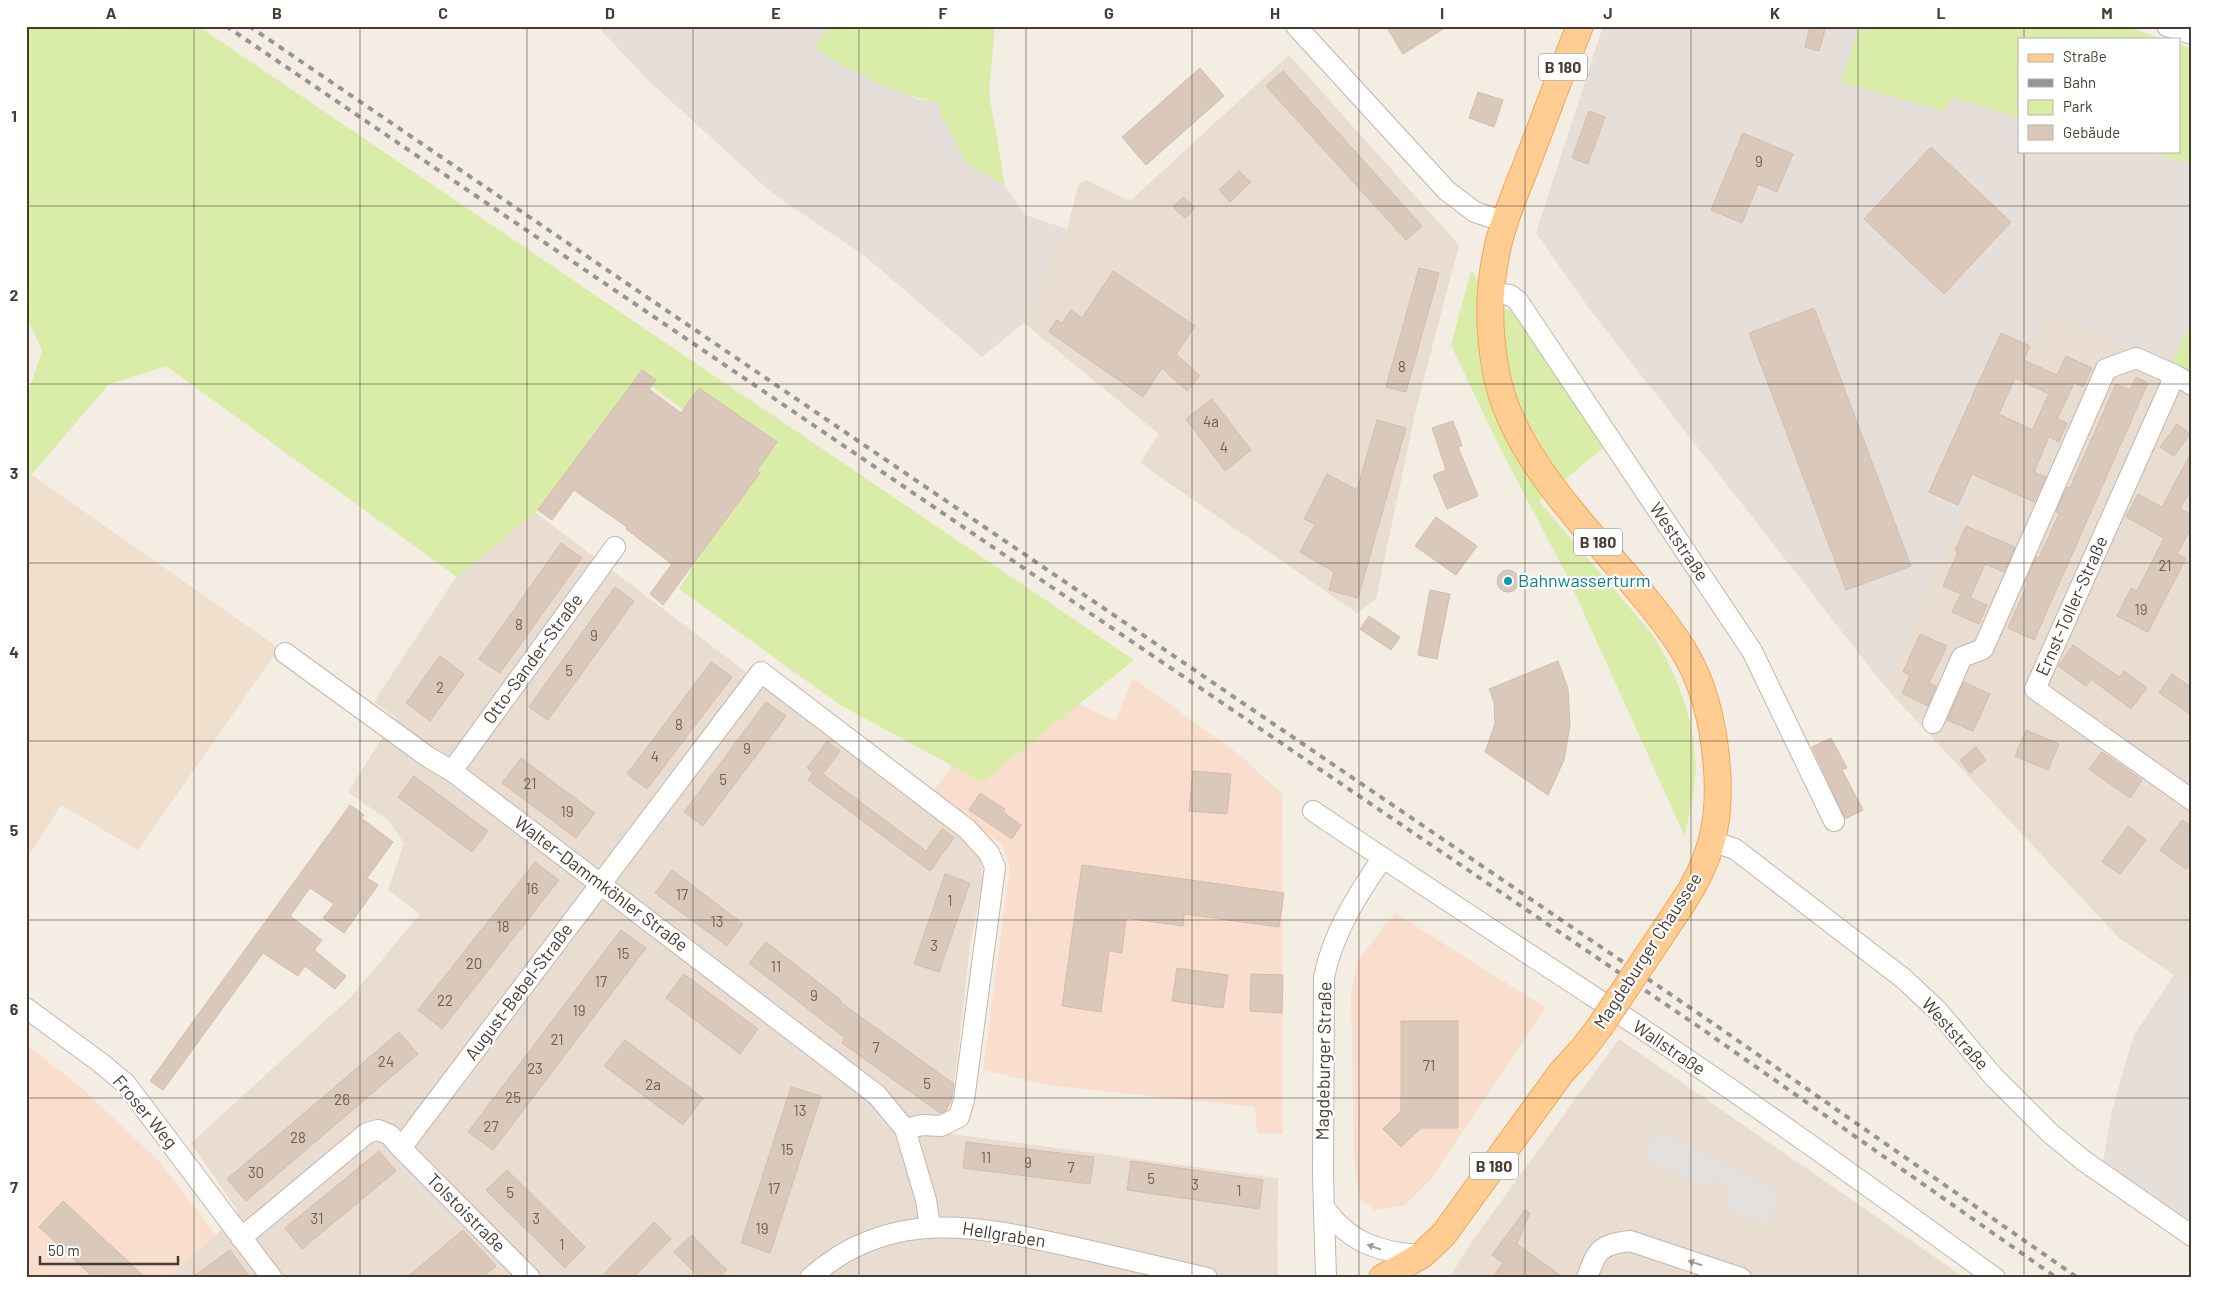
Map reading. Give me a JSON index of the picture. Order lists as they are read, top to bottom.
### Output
{
  "streets": {
    "main road": ["B 180", "Magdeburger Chaussee"],
    "street": [
      "Weststraße",
      "Ernst-Toller-Straße",
      "Otto-Sander-Straße",
      "Walter-Dammköhler Straße",
      "August-Bebel-Straße",
      "Wallstraße",
      "Magdeburger Straße",
      "Froser Weg",
      "Tolstoistraße",
      "Hellgraben"
    ]
  },
  "crossings": [
    ["Weststraße", "Magdeburger Chaussee"],
    ["Otto-Sander-Straße", "Walter-Dammköhler Straße"],
    ["Walter-Dammköhler Straße", "August-Bebel-Straße"],
    ["Walter-Dammköhler Straße", "Hellgraben"],
    ["August-Bebel-Straße", "Tolstoistraße"],
    ["Wallstraße", "Magdeburger Straße"]
  ],
  "places": ["Bahnwasserturm"],
  "house_numbers": [
    "9",
    "8",
    "4a",
    "4",
    "21",
    "19",
    "8",
    "9",
    "5",
    "2",
    "8",
    "9",
    "4",
    "5",
    "21",
    "19",
    "16",
    "17",
    "1",
    "13",
    "18",
    "3",
    "15",
    "20",
    "11",
    "17",
    "9",
    "22",
    "19",
    "21",
    "7",
    "24",
    "71",
    "23",
    "5",
    "2a",
    "25",
    "26",
    "13",
    "27",
    "28",
    "15",
    "11",
    "9",
    "7",
    "30",
    "5",
    "3",
    "17",
    "1",
    "5",
    "31",
    "3",
    "19",
    "1"
  ],
  "legend": [
    "Straße",
    "Bahn",
    "Park",
    "Gebäude"
  ],
  "scale_bar": "50 m",
  "grid": {
    "columns": [
      "A",
      "B",
      "C",
      "D",
      "E",
      "F",
      "G",
      "H",
      "I",
      "J",
      "K",
      "L",
      "M"
    ],
    "rows": [
      "1",
      "2",
      "3",
      "4",
      "5",
      "6",
      "7"
    ]
  }
}
